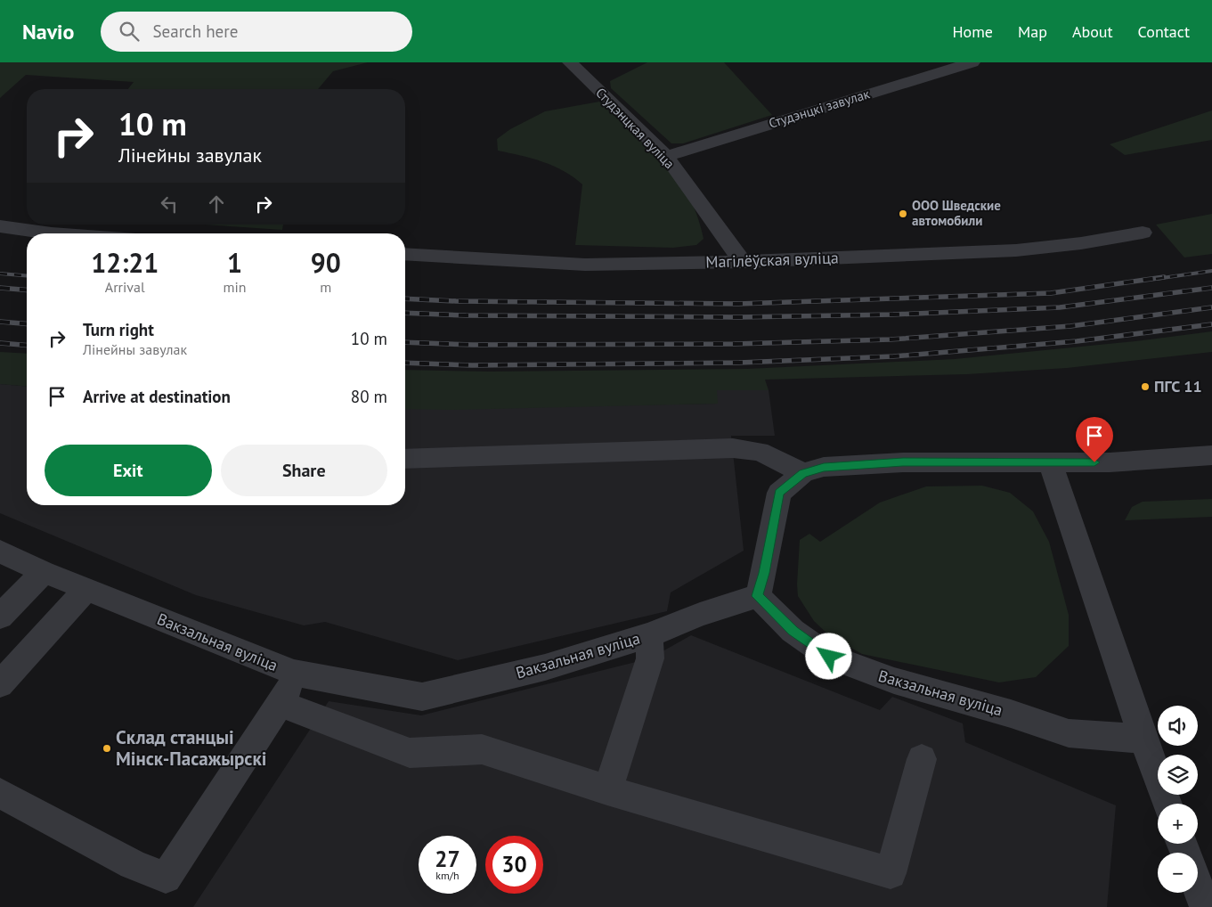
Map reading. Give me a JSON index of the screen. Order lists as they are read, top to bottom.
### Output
{
  "streets": {
    "street": [
      "Студэнцкі завулак",
      "Студэнцкая вуліца",
      "Магілёўская вуліца",
      "Вакзальная вуліца"
    ]
  },
  "crossings": [
    ["Студэнцкі завулак", "Студэнцкая вуліца"],
    ["Студэнцкая вуліца", "Магілёўская вуліца"]
  ],
  "places": ["ООО Шведские автомобили", "ПГС 11", "Склад станцыі Мінск-Пасажырскі"],
  "page": {
    "header": "Navio",
    "search": "Search here",
    "nav": [
      "Home",
      "Map",
      "About",
      "Contact"
    ],
    "turn": ["10 m", "Лінейны завулак"],
    "eta": [
      "12:21",
      "Arrival",
      "1",
      "min",
      "90",
      "m"
    ],
    "list": [
      {
        "name": "Turn right",
        "note": "Лінейны завулак",
        "value": "10 m"
      },
      {
        "name": "Arrive at destination",
        "value": "80 m"
      }
    ],
    "buttons": ["Exit", "Share"],
    "map_buttons": ["+", "−"],
    "speed": "27 km/h",
    "limit": "30"
  }
}
